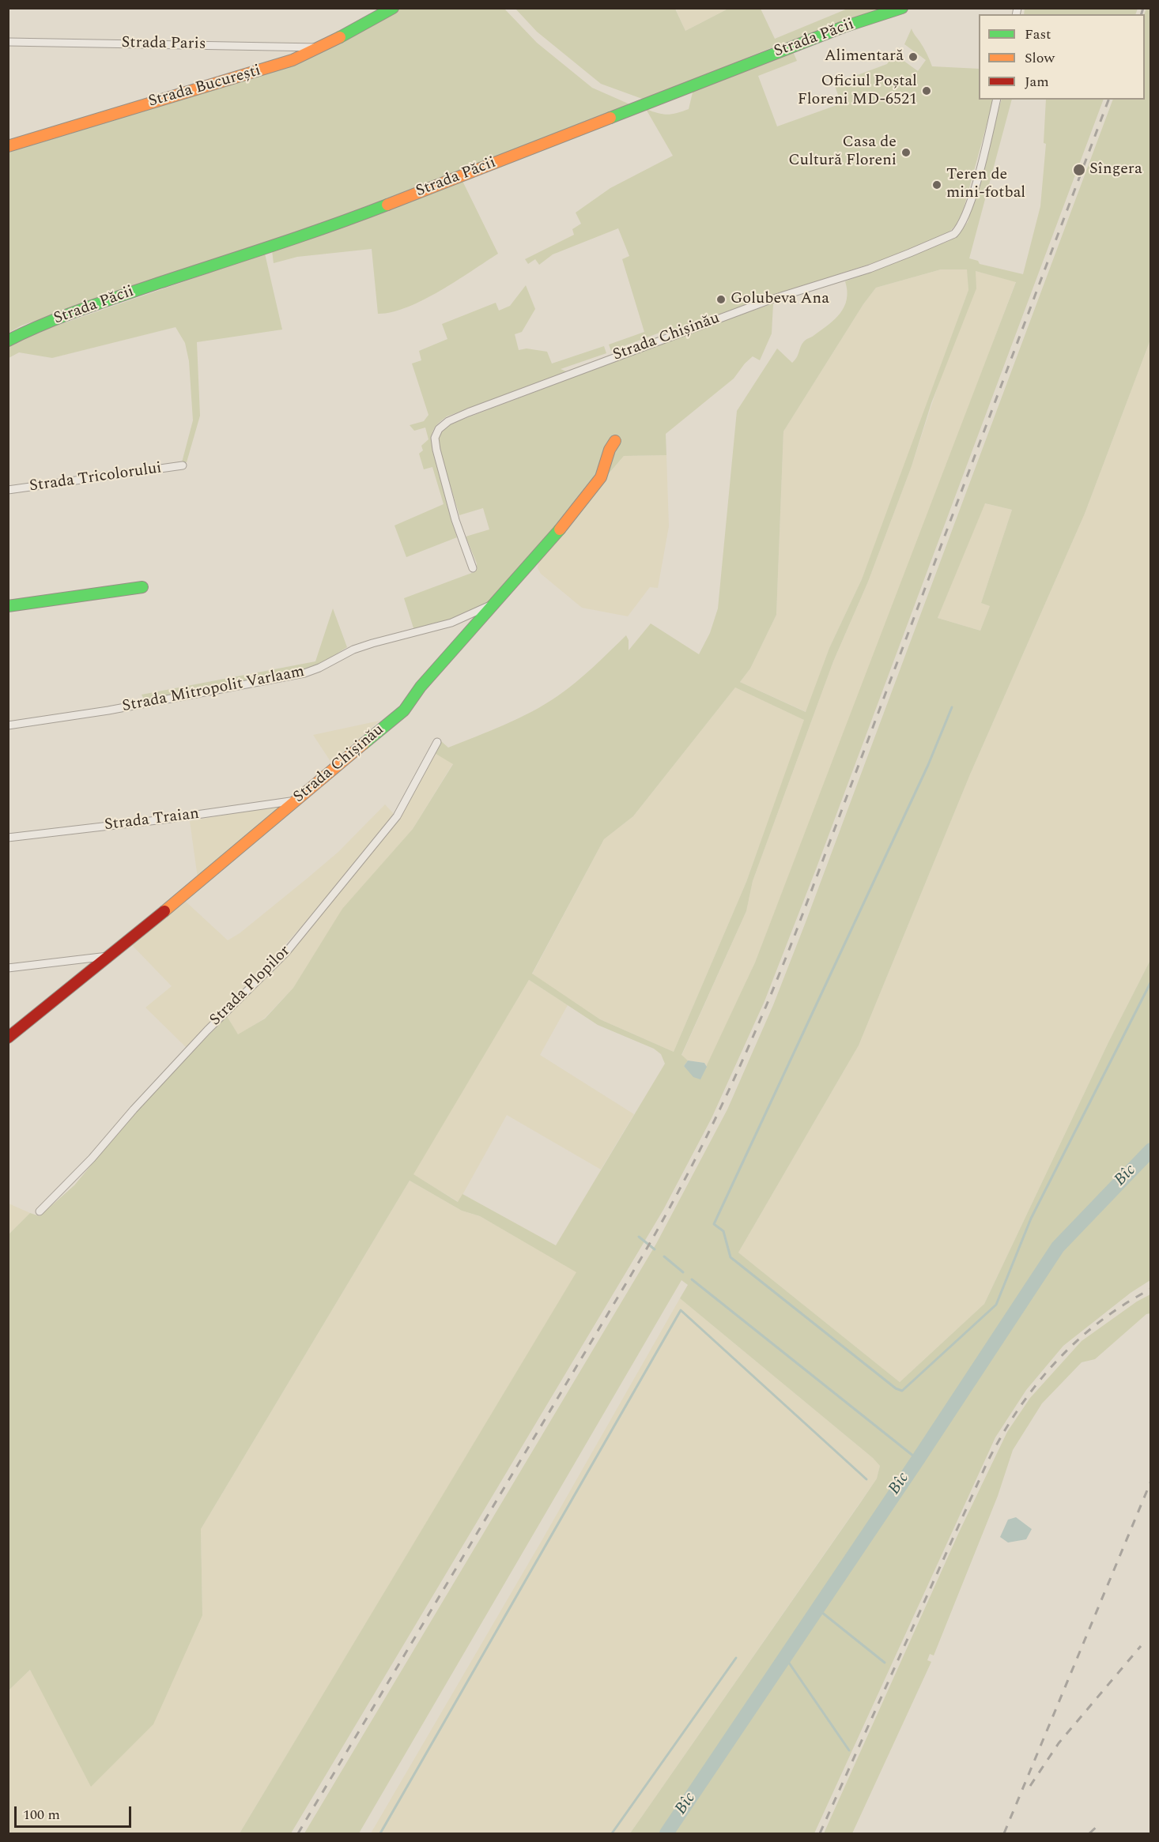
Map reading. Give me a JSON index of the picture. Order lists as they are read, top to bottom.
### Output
{
  "streets": {
    "street": [
      "Strada Păcii",
      "Strada Paris",
      "Strada București",
      "Strada Chișinău",
      "Strada Tricolorului",
      "Strada Mitropolit Varlaam",
      "Strada Traian",
      "Strada Plopilor"
    ]
  },
  "crossings": [
    ["Strada Paris", "Strada București"],
    ["Strada Chișinău", "Strada Mitropolit Varlaam"],
    ["Strada Chișinău", "Strada Traian"]
  ],
  "water": ["Bîc"],
  "places": [
    "Alimentară",
    "Oficiul Poștal Floreni MD-6521",
    "Casa de Cultură Floreni",
    "Sîngera",
    "Teren de mini-fotbal",
    "Golubeva Ana"
  ],
  "legend": ["Fast", "Slow", "Jam"],
  "scale_bar": "100 m"
}
